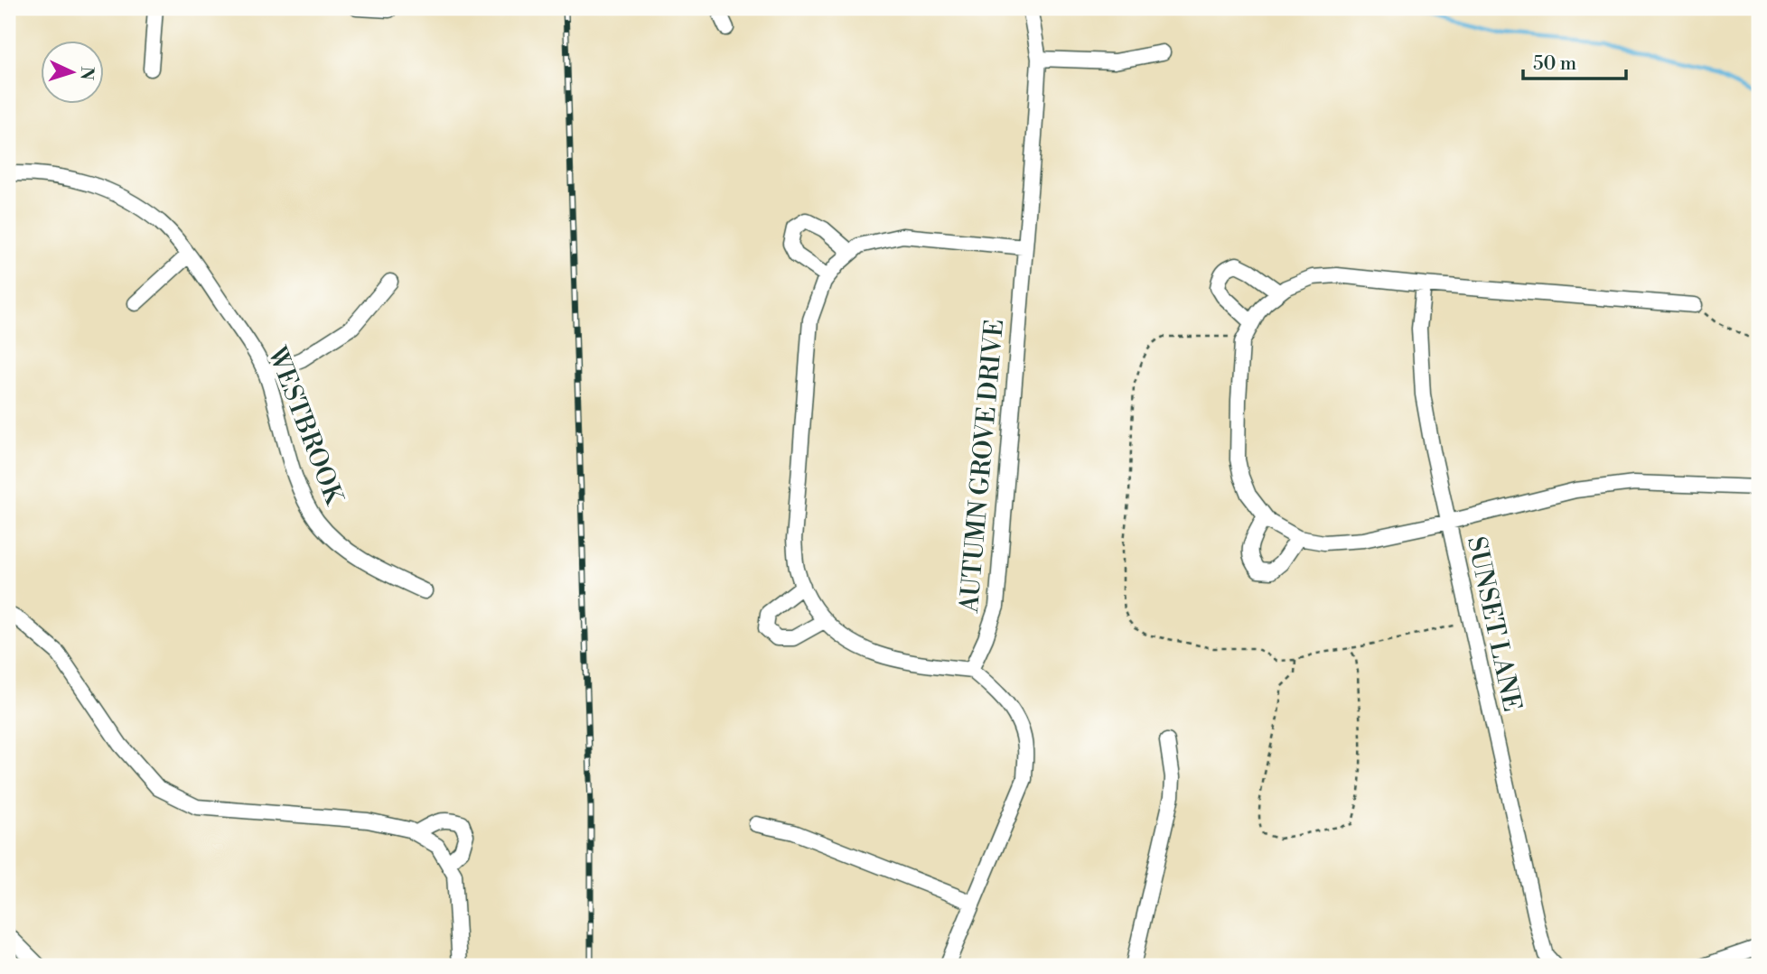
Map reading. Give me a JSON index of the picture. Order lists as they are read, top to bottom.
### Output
{
  "streets": {
    "street": ["WESTBROOK", "AUTUMN GROVE DRIVE", "SUNSET LANE"]
  },
  "scale_bar": "50 m",
  "north": "right"
}
